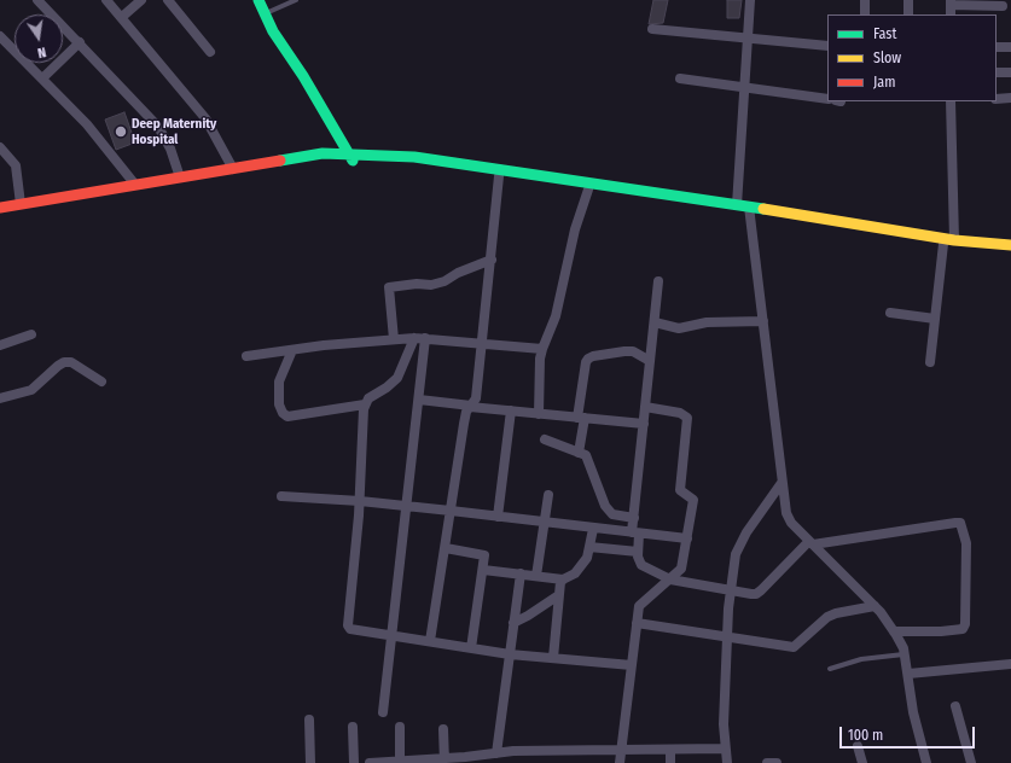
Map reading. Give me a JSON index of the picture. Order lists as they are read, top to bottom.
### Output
{
  "places": ["Deep Maternity Hospital"],
  "legend": ["Fast", "Slow", "Jam"],
  "scale_bar": "100 m",
  "north": "bottom"
}
